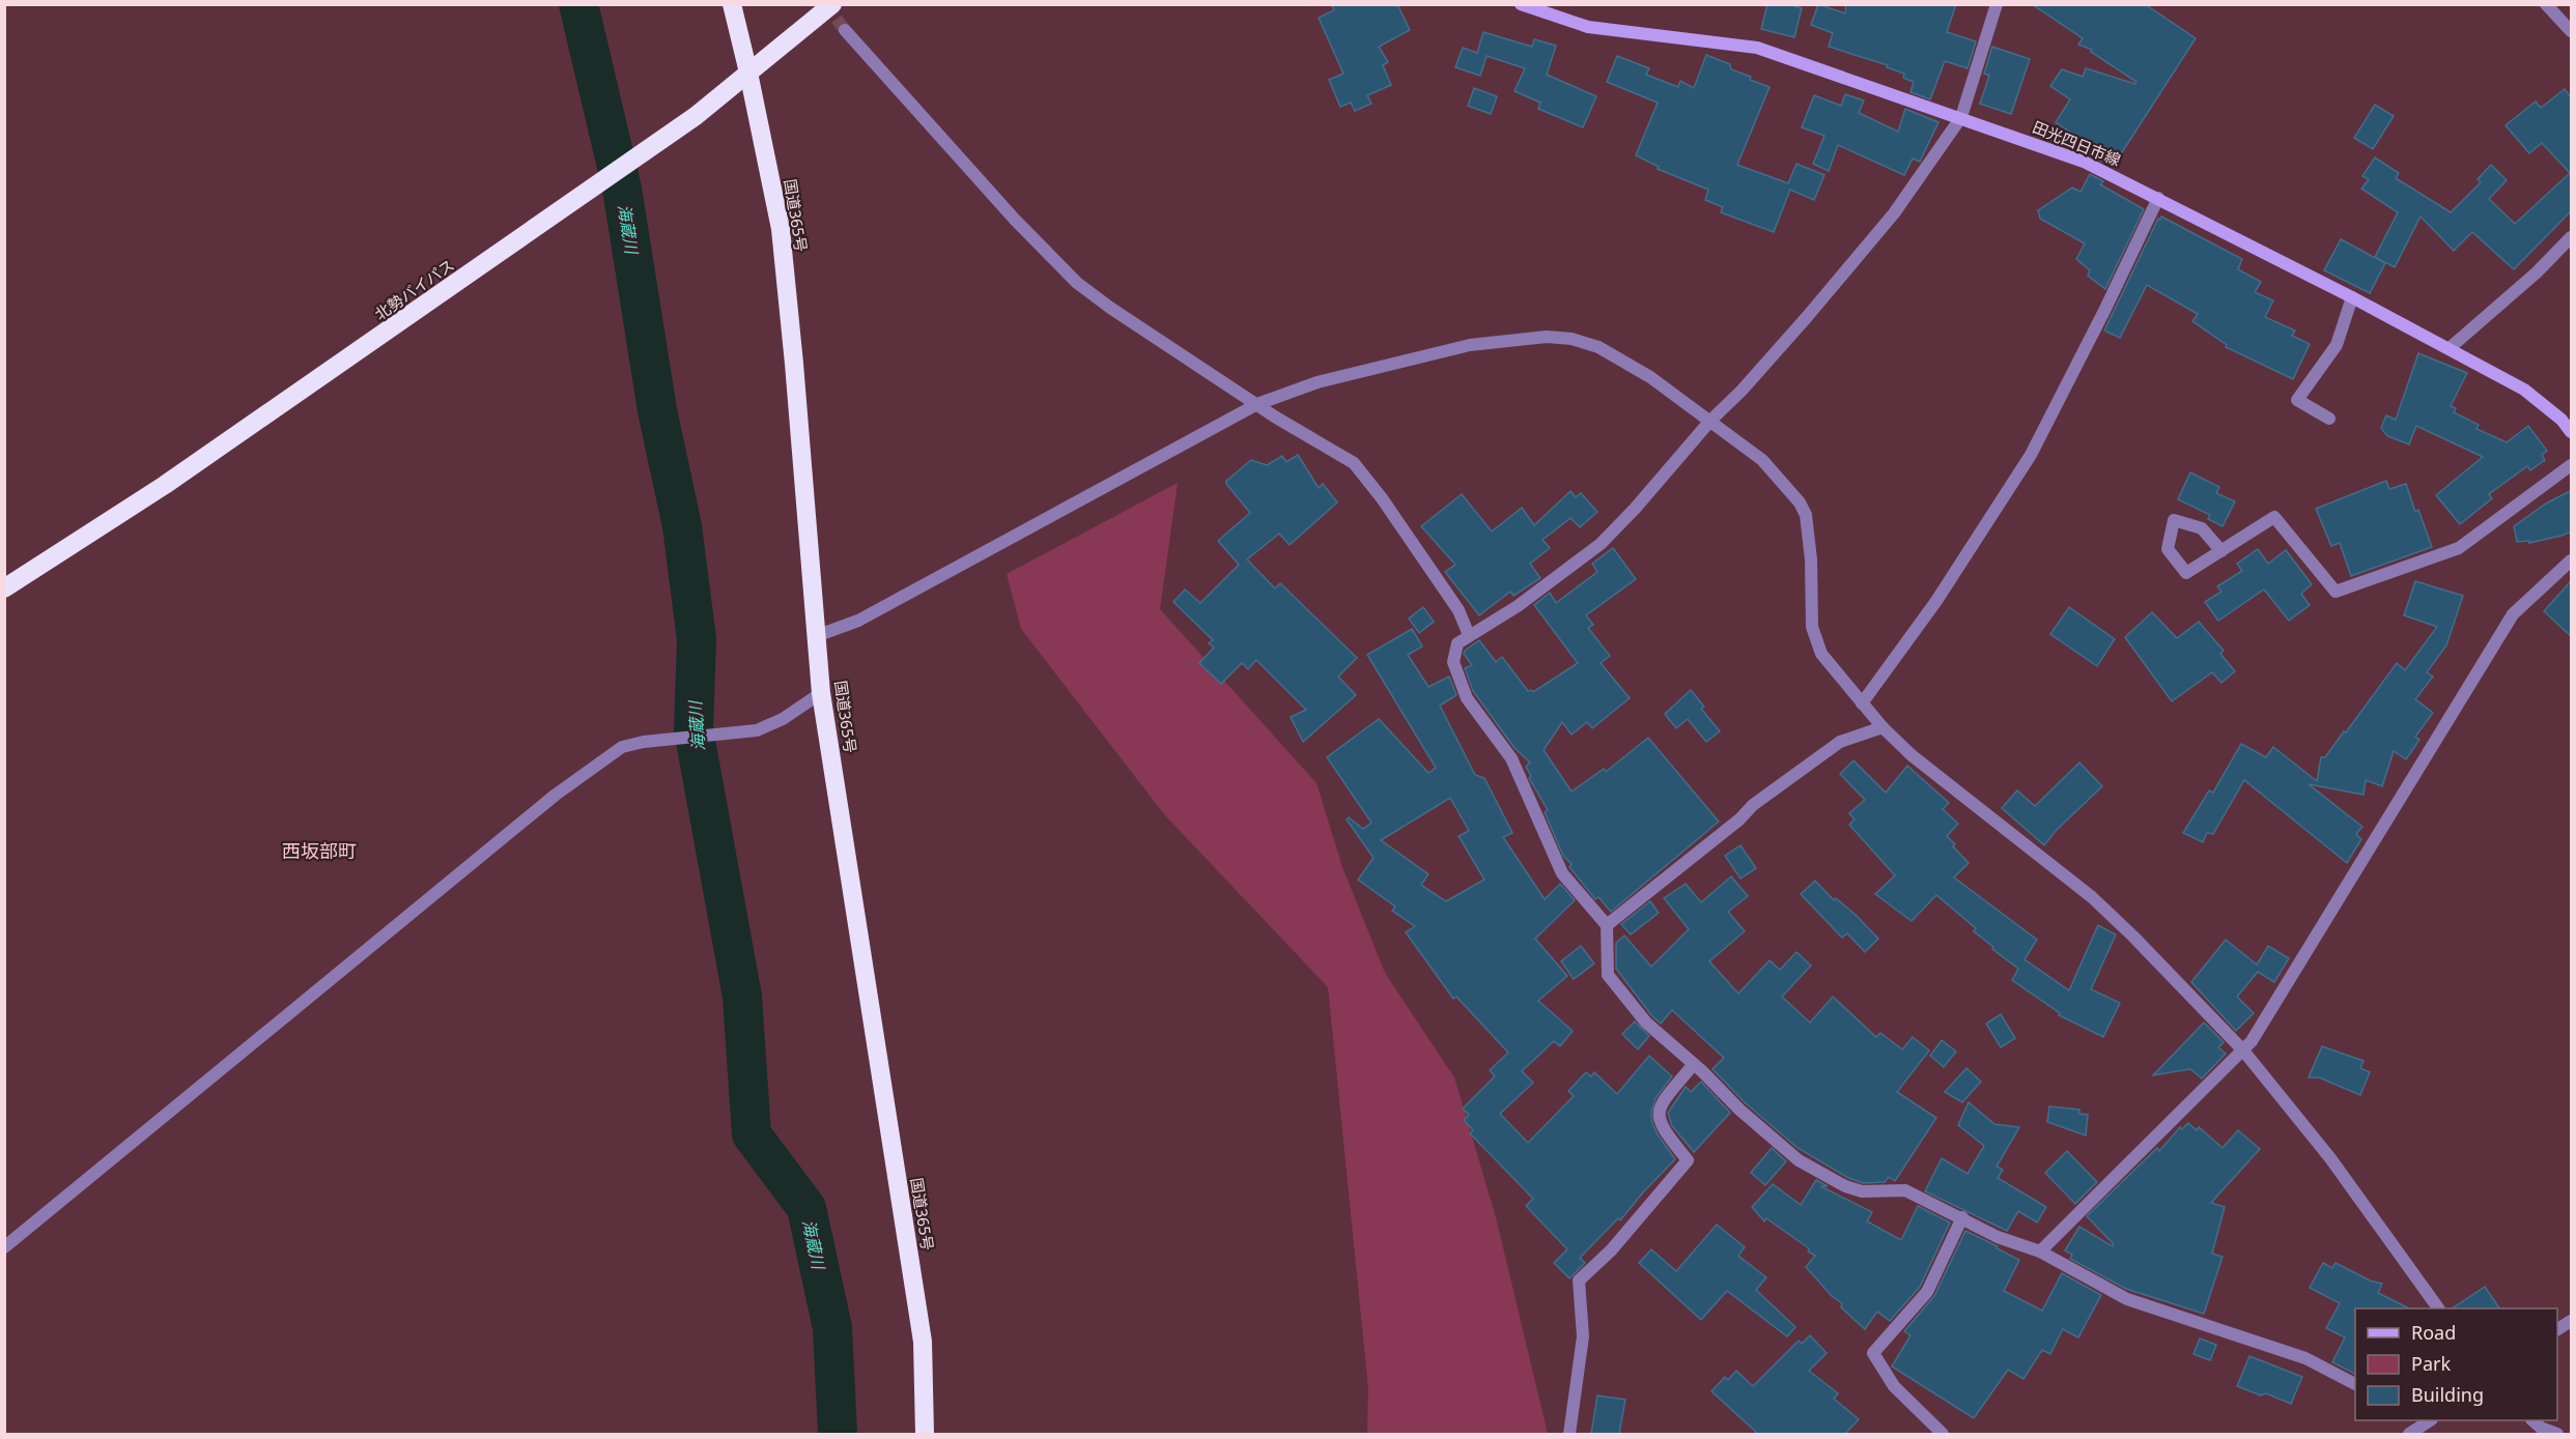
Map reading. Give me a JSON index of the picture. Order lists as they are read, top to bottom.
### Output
{
  "streets": {
    "highway": ["国道365号", "北勢バイパス"],
    "main road": ["田光四日市線"]
  },
  "crossings": [
    ["国道365号", "北勢バイパス"]
  ],
  "districts": ["西坂部町"],
  "water": ["海蔵川"],
  "legend": ["Road", "Park", "Building"]
}
